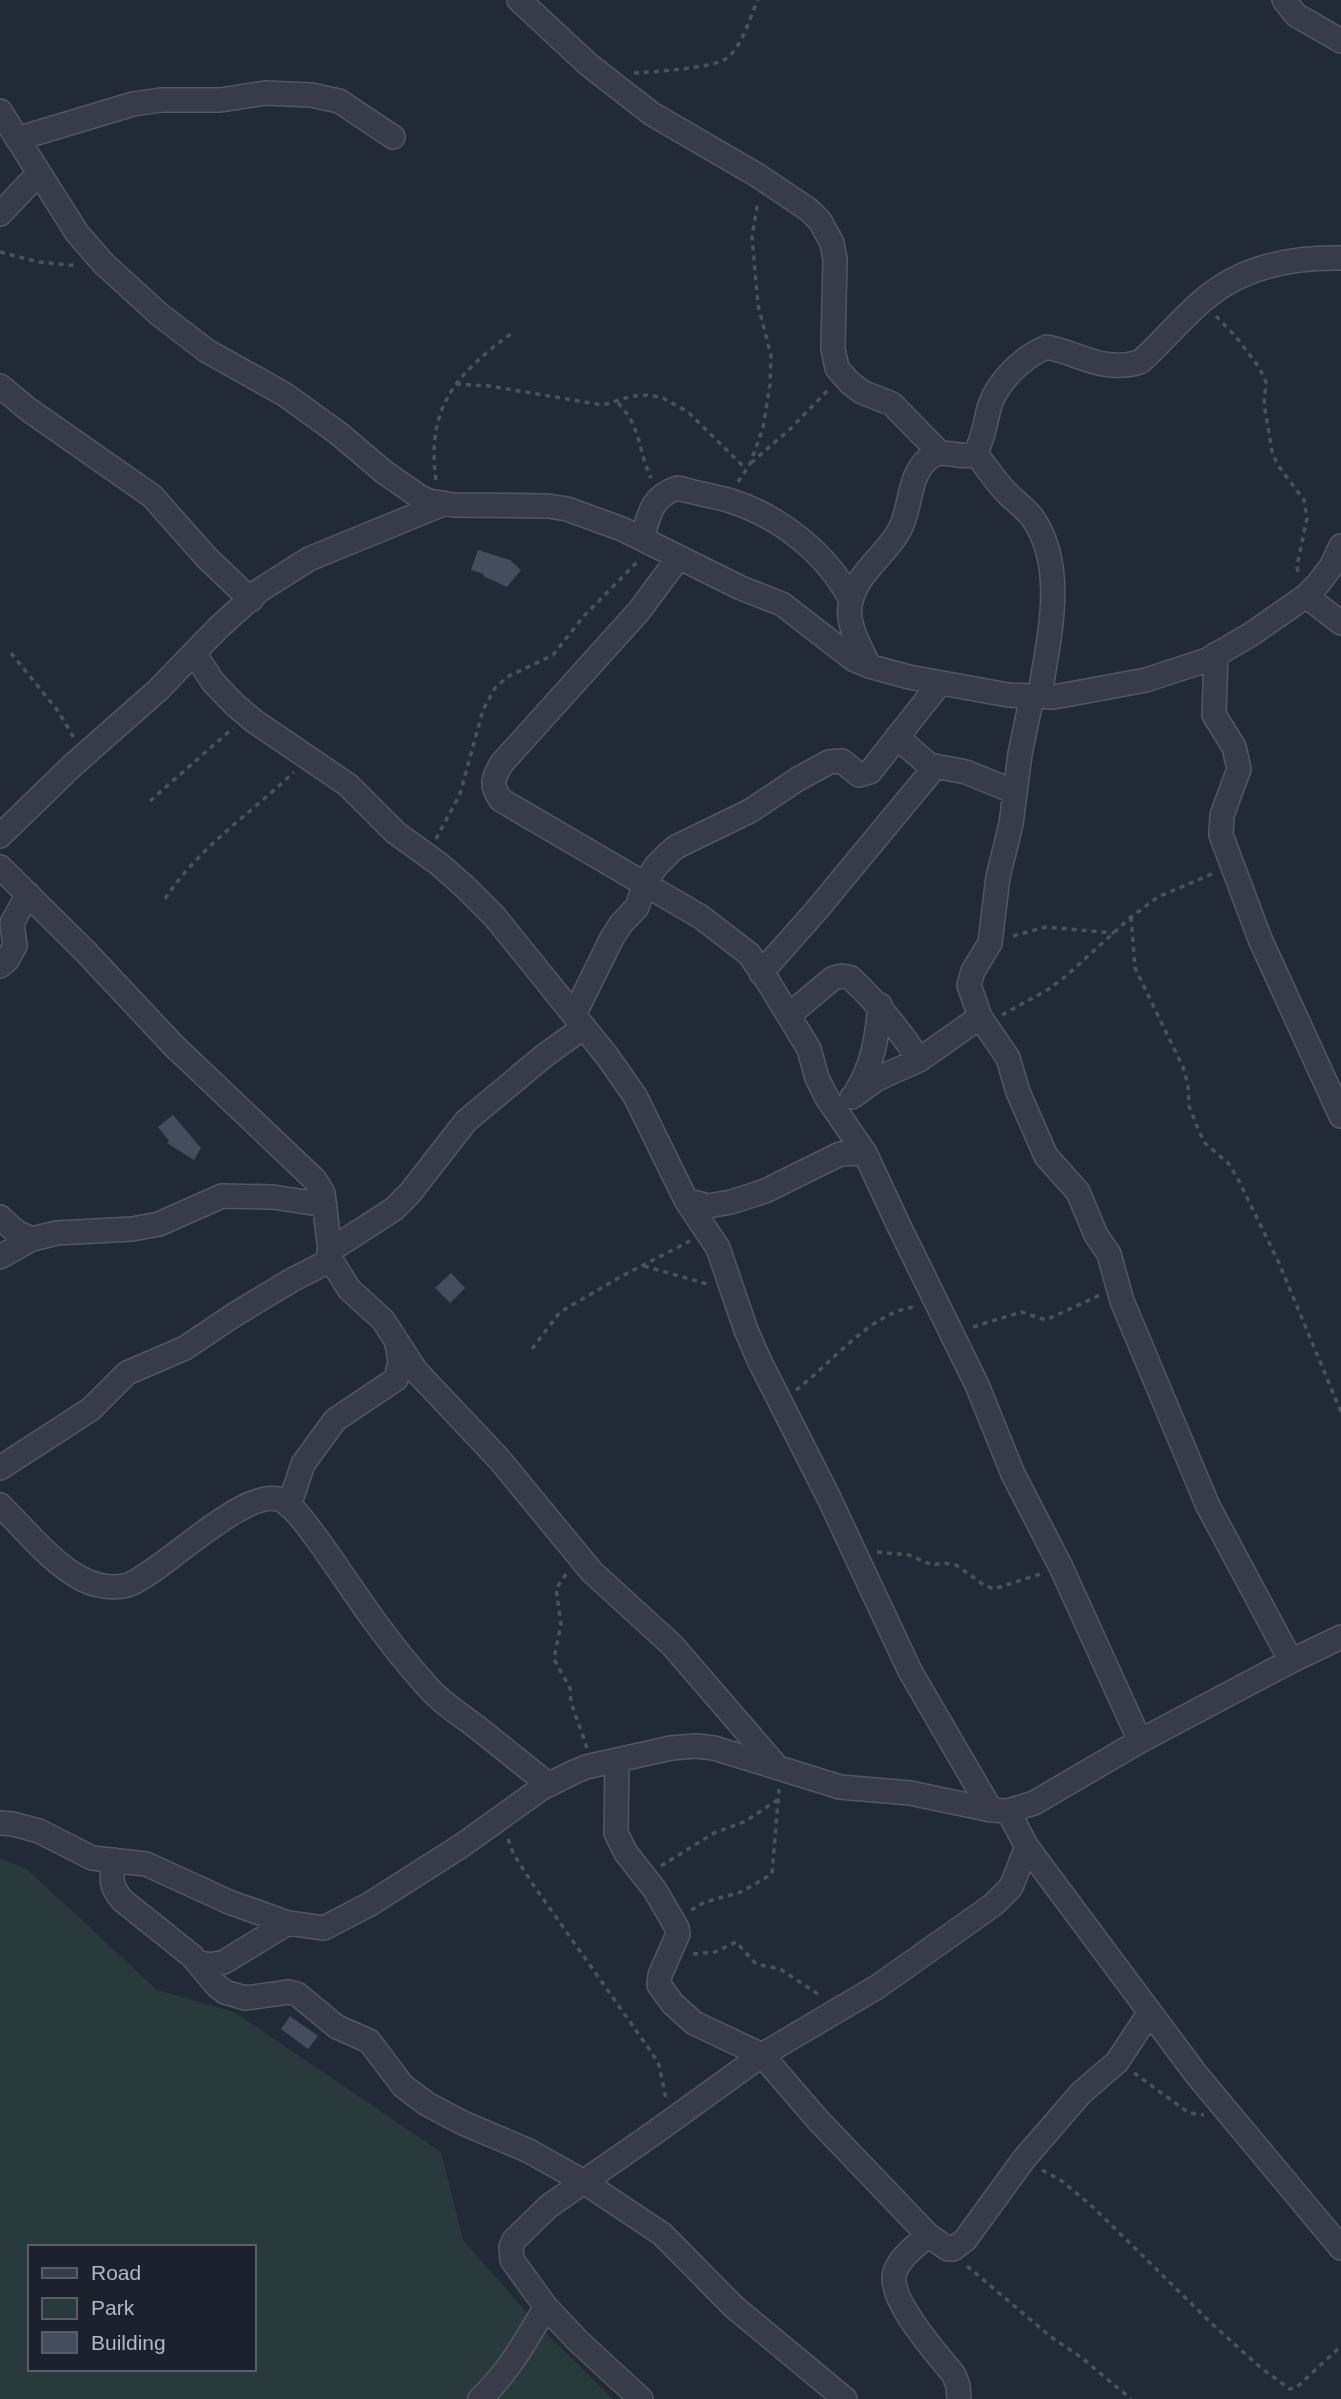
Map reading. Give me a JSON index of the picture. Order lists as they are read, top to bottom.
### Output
{
  "legend": ["Road", "Park", "Building"]
}
